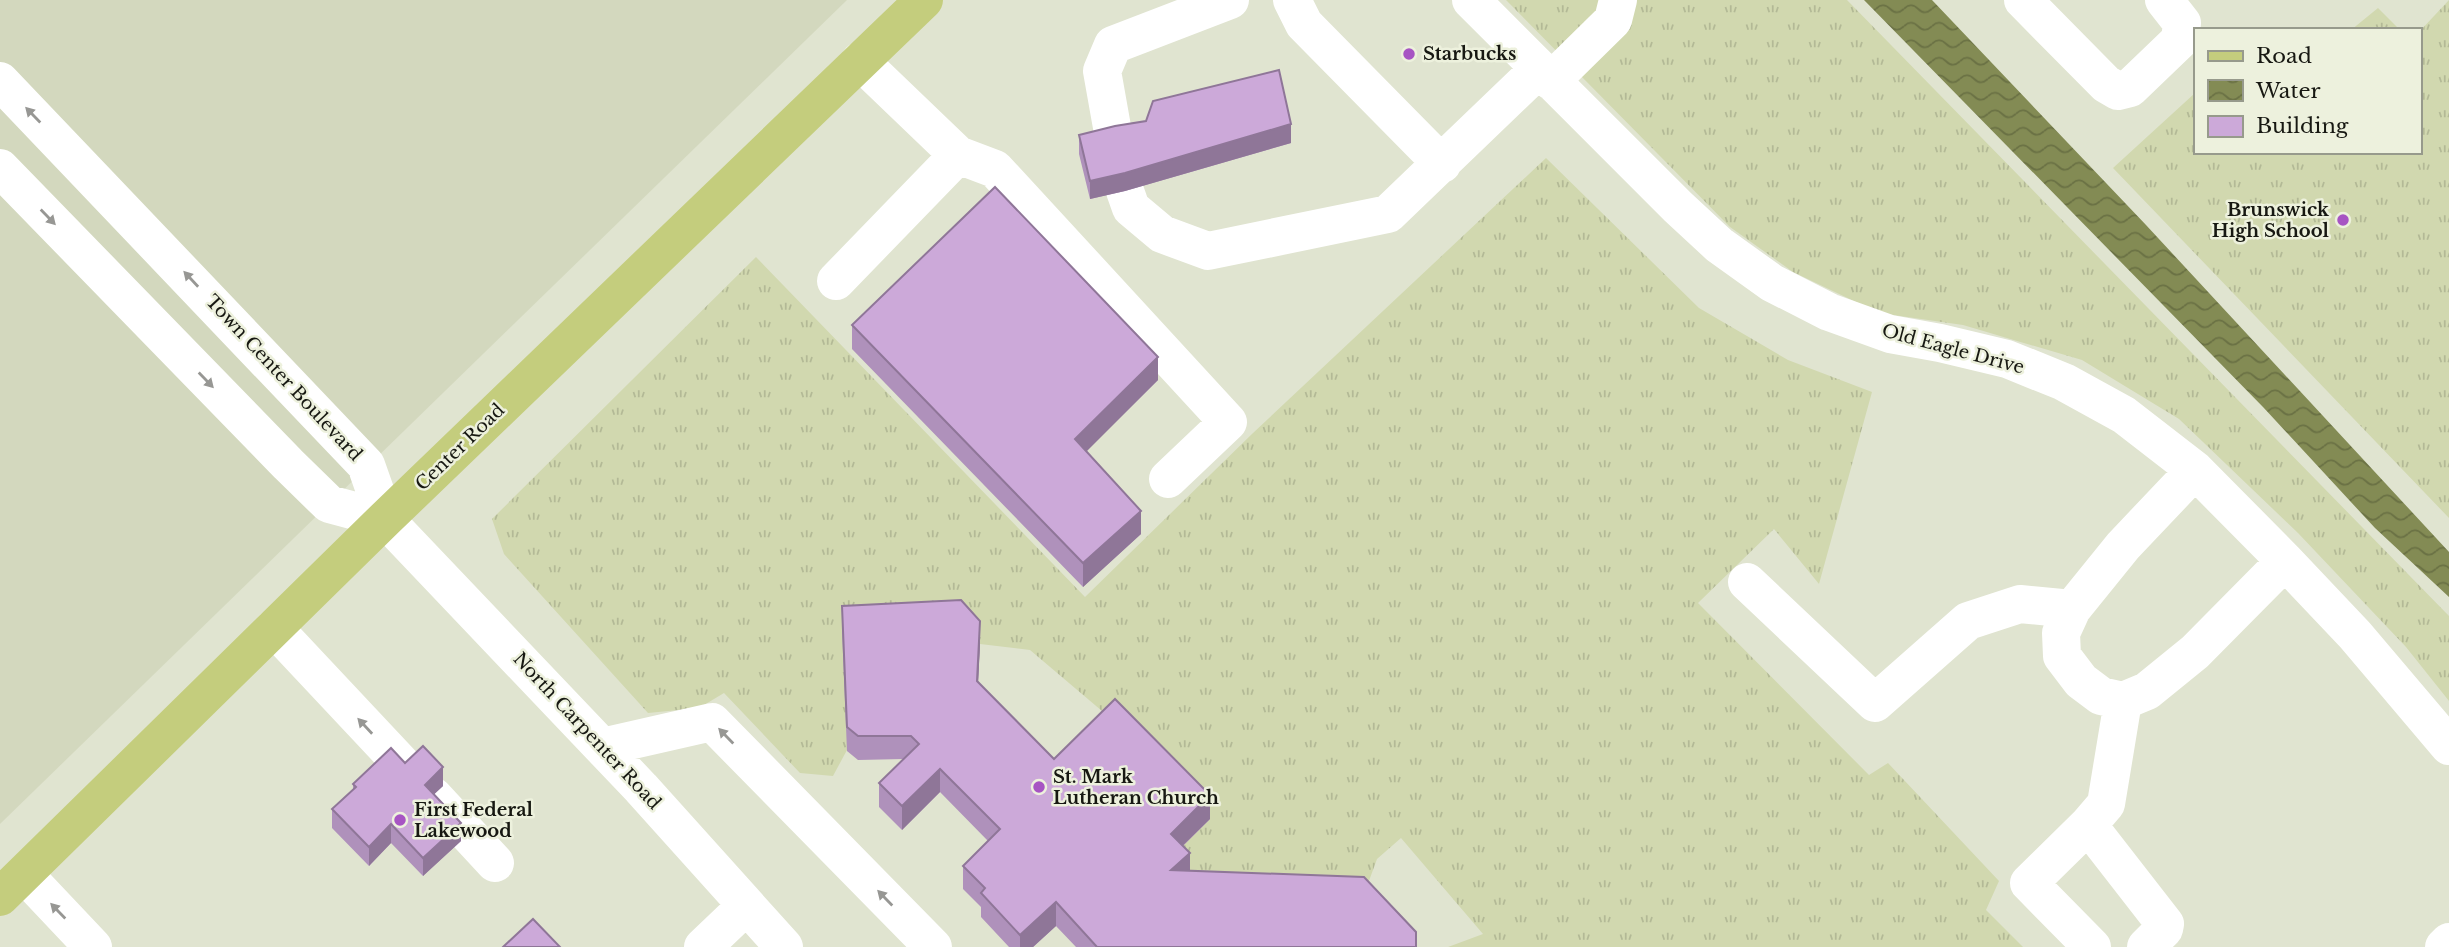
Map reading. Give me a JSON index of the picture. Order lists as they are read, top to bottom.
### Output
{
  "streets": {
    "main road": ["Center Road"],
    "street": ["Old Eagle Drive", "Town Center Boulevard", "North Carpenter Road"]
  },
  "crossings": [
    ["Town Center Boulevard", "Center Road"],
    ["Town Center Boulevard", "North Carpenter Road"],
    ["Center Road", "North Carpenter Road"]
  ],
  "places": [
    "Starbucks",
    "Brunswick High School",
    "St. Mark Lutheran Church",
    "First Federal Lakewood"
  ],
  "legend": ["Road", "Water", "Building"]
}
